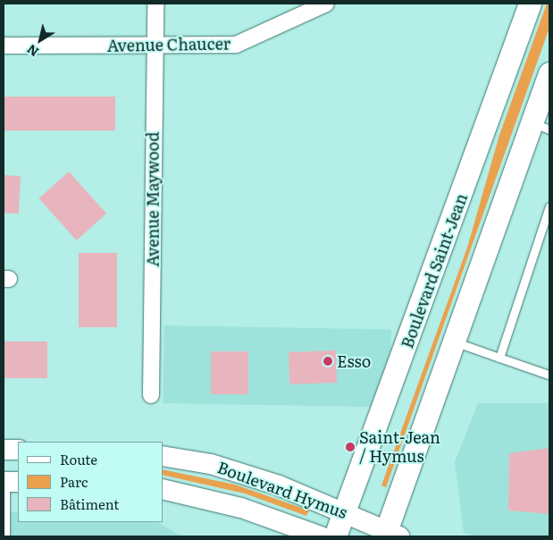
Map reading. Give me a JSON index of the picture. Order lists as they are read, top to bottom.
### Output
{
  "streets": {
    "main road": ["Boulevard Saint-Jean"],
    "street": ["Avenue Chaucer", "Avenue Maywood", "Boulevard Hymus"]
  },
  "crossings": [
    ["Avenue Chaucer", "Avenue Maywood"],
    ["Boulevard Saint-Jean", "Boulevard Hymus"]
  ],
  "places": ["Esso", "Saint-Jean / Hymus"],
  "legend": ["Route", "Parc", "Bâtiment"],
  "north": "bottom left"
}
